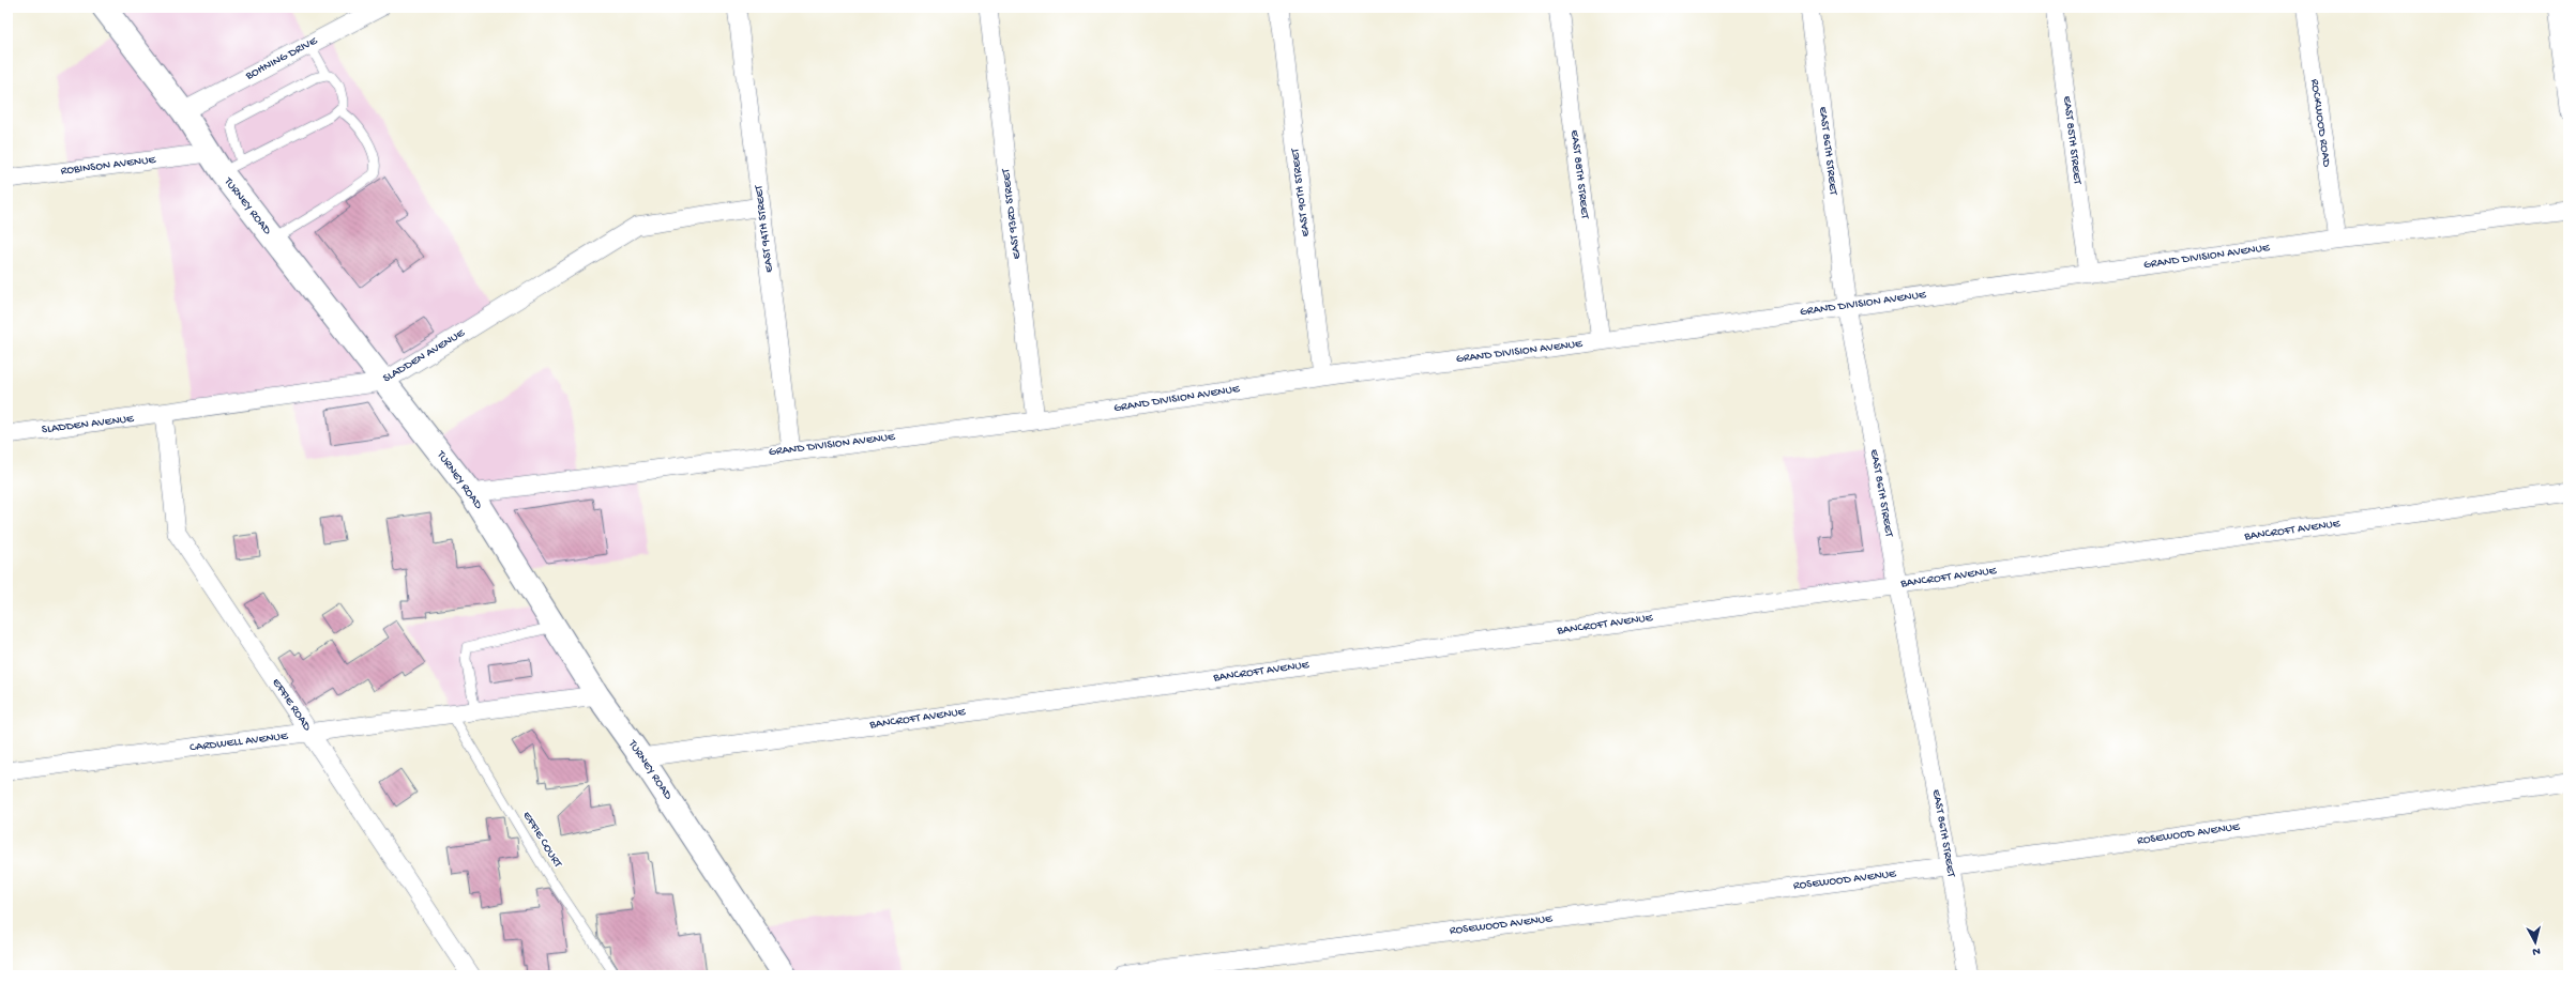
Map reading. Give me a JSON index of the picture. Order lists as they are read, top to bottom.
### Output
{
  "streets": {
    "main road": ["TURNEY ROAD"],
    "street": [
      "BOHNING DRIVE",
      "ROCKWOOD ROAD",
      "EAST 85TH STREET",
      "EAST 86TH STREET",
      "ROBINSON AVENUE",
      "EAST 88TH STREET",
      "EAST 90TH STREET",
      "EAST 93RD STREET",
      "EAST 94TH STREET",
      "GRAND DIVISION AVENUE",
      "SLADDEN AVENUE",
      "BANCROFT AVENUE",
      "EFFIE ROAD",
      "CARDWELL AVENUE",
      "ROSEWOOD AVENUE"
    ],
    "lane": ["EFFIE COURT"]
  },
  "crossings": [
    ["BOHNING DRIVE", "TURNEY ROAD"],
    ["ROCKWOOD ROAD", "GRAND DIVISION AVENUE"],
    ["EAST 85TH STREET", "GRAND DIVISION AVENUE"],
    ["EAST 86TH STREET", "GRAND DIVISION AVENUE"],
    ["EAST 86TH STREET", "BANCROFT AVENUE"],
    ["EAST 86TH STREET", "ROSEWOOD AVENUE"],
    ["ROBINSON AVENUE", "TURNEY ROAD"],
    ["EAST 88TH STREET", "GRAND DIVISION AVENUE"],
    ["EAST 90TH STREET", "GRAND DIVISION AVENUE"],
    ["TURNEY ROAD", "GRAND DIVISION AVENUE"],
    ["TURNEY ROAD", "SLADDEN AVENUE"],
    ["TURNEY ROAD", "BANCROFT AVENUE"],
    ["TURNEY ROAD", "CARDWELL AVENUE"],
    ["EAST 93RD STREET", "GRAND DIVISION AVENUE"],
    ["EAST 94TH STREET", "GRAND DIVISION AVENUE"],
    ["EAST 94TH STREET", "SLADDEN AVENUE"],
    ["SLADDEN AVENUE", "EFFIE ROAD"],
    ["EFFIE ROAD", "CARDWELL AVENUE"],
    ["CARDWELL AVENUE", "EFFIE COURT"]
  ],
  "north": "bottom"
}
